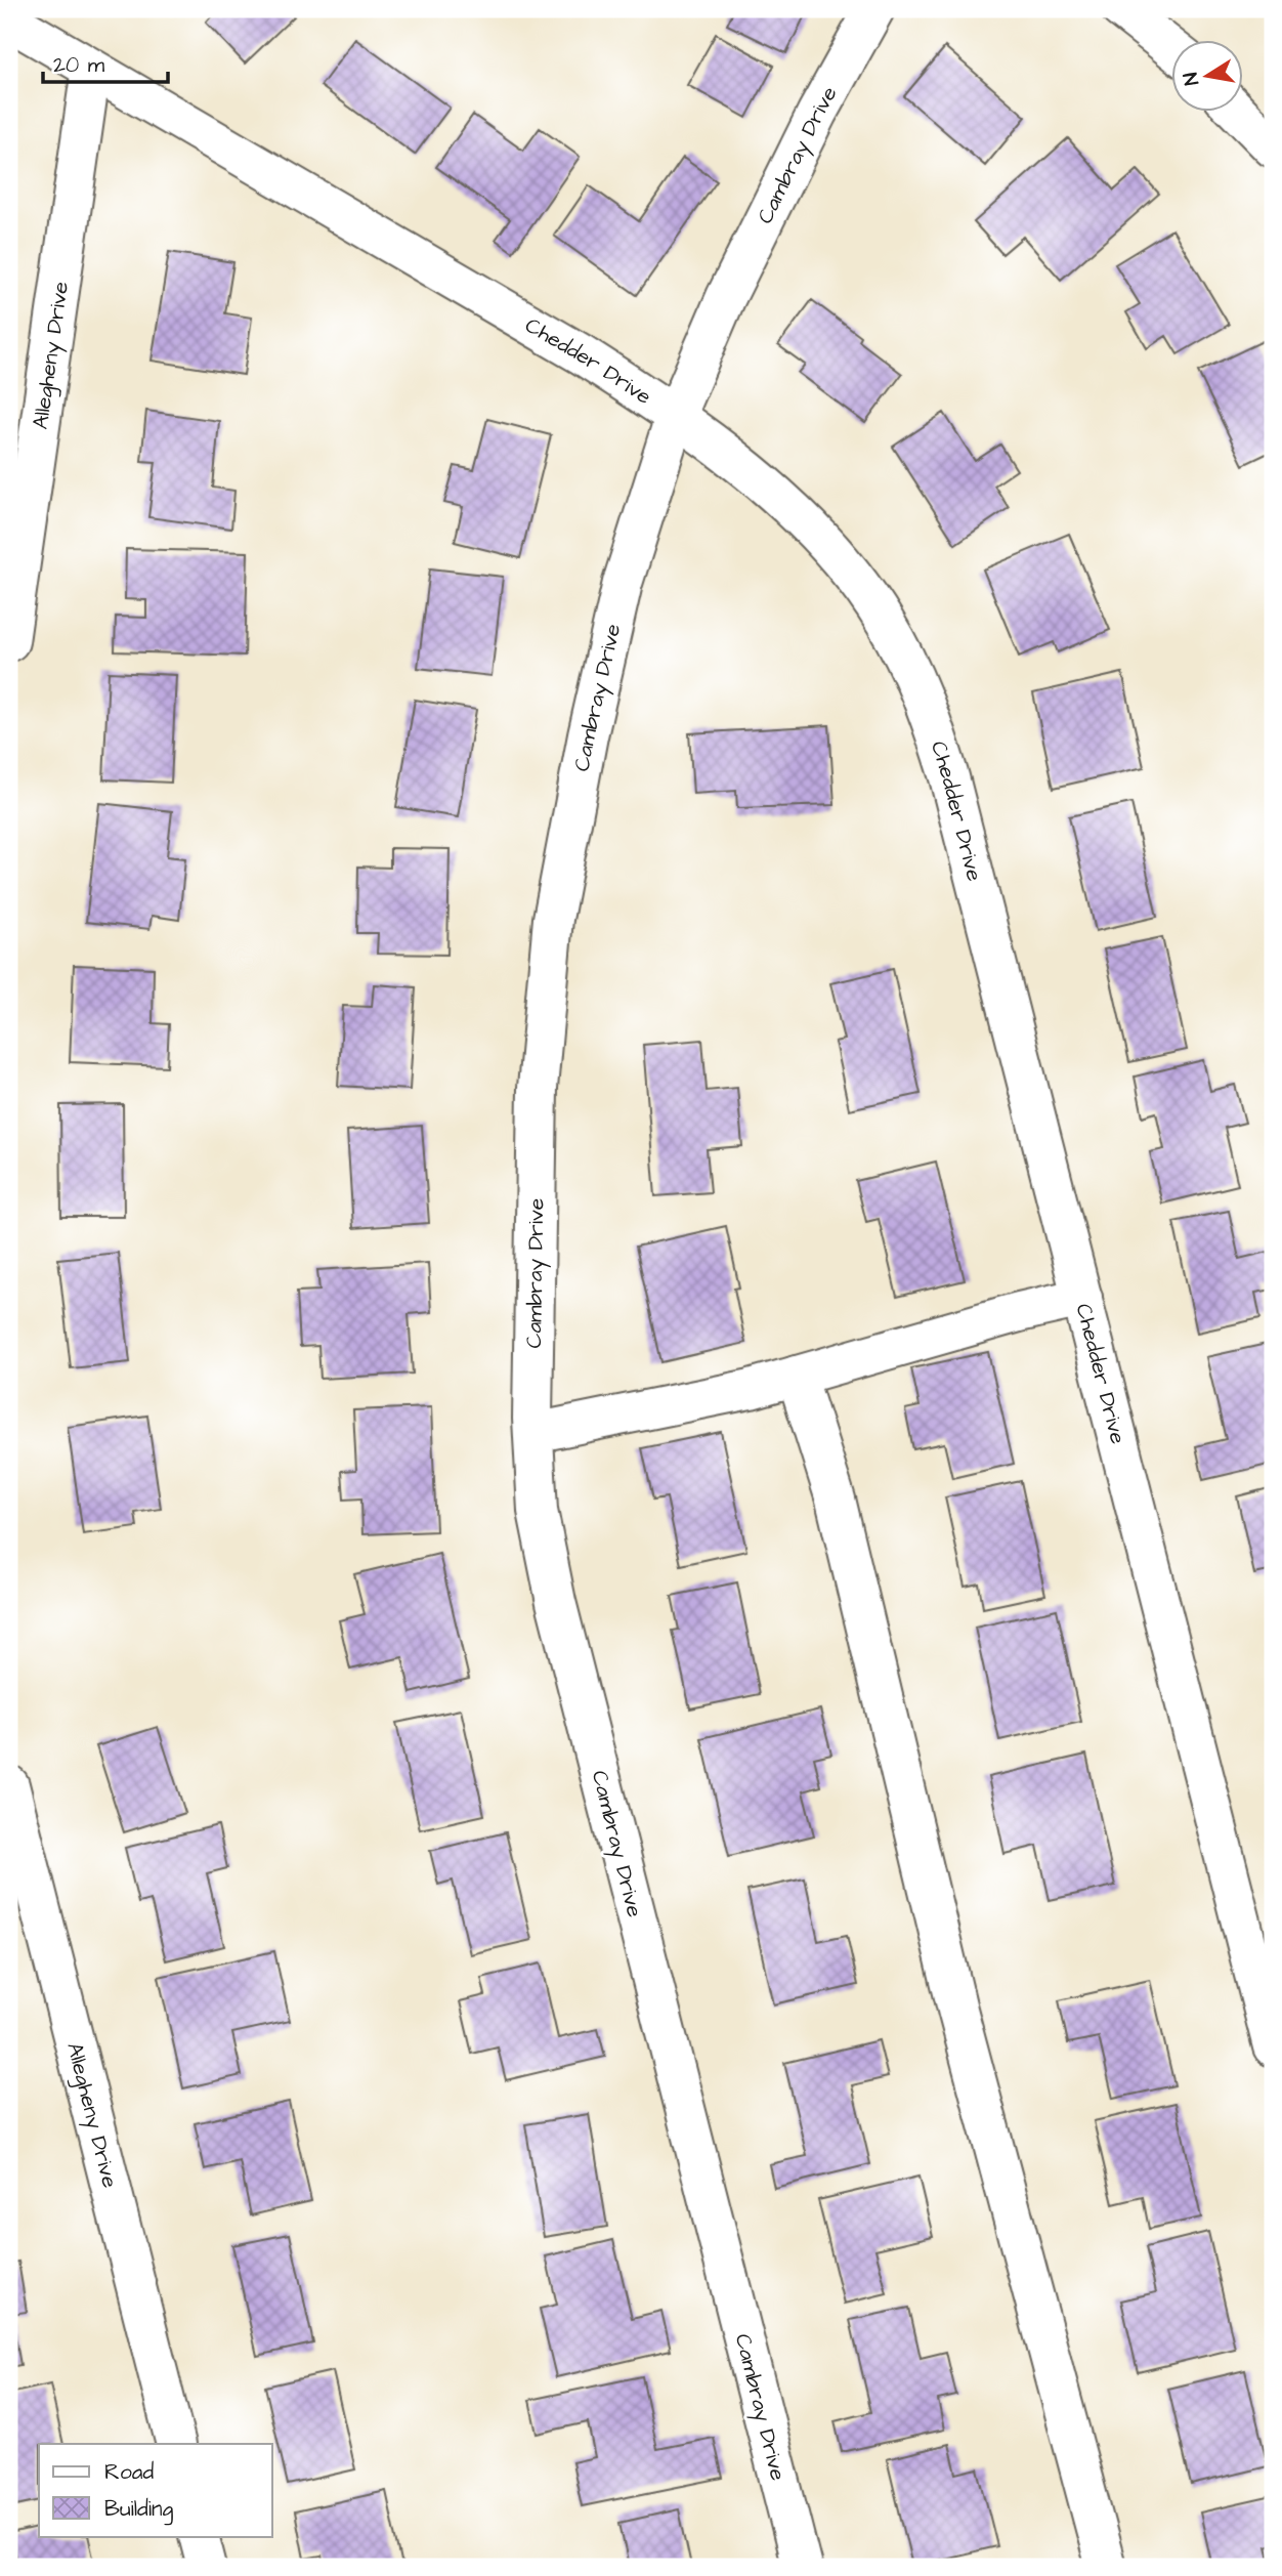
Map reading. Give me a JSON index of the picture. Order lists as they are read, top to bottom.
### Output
{
  "streets": {
    "street": ["Cambray Drive", "Allegheny Drive", "Chedder Drive"]
  },
  "crossings": [
    ["Cambray Drive", "Chedder Drive"],
    ["Allegheny Drive", "Chedder Drive"]
  ],
  "legend": ["Road", "Building"],
  "scale_bar": "20 m",
  "north": "left"
}
